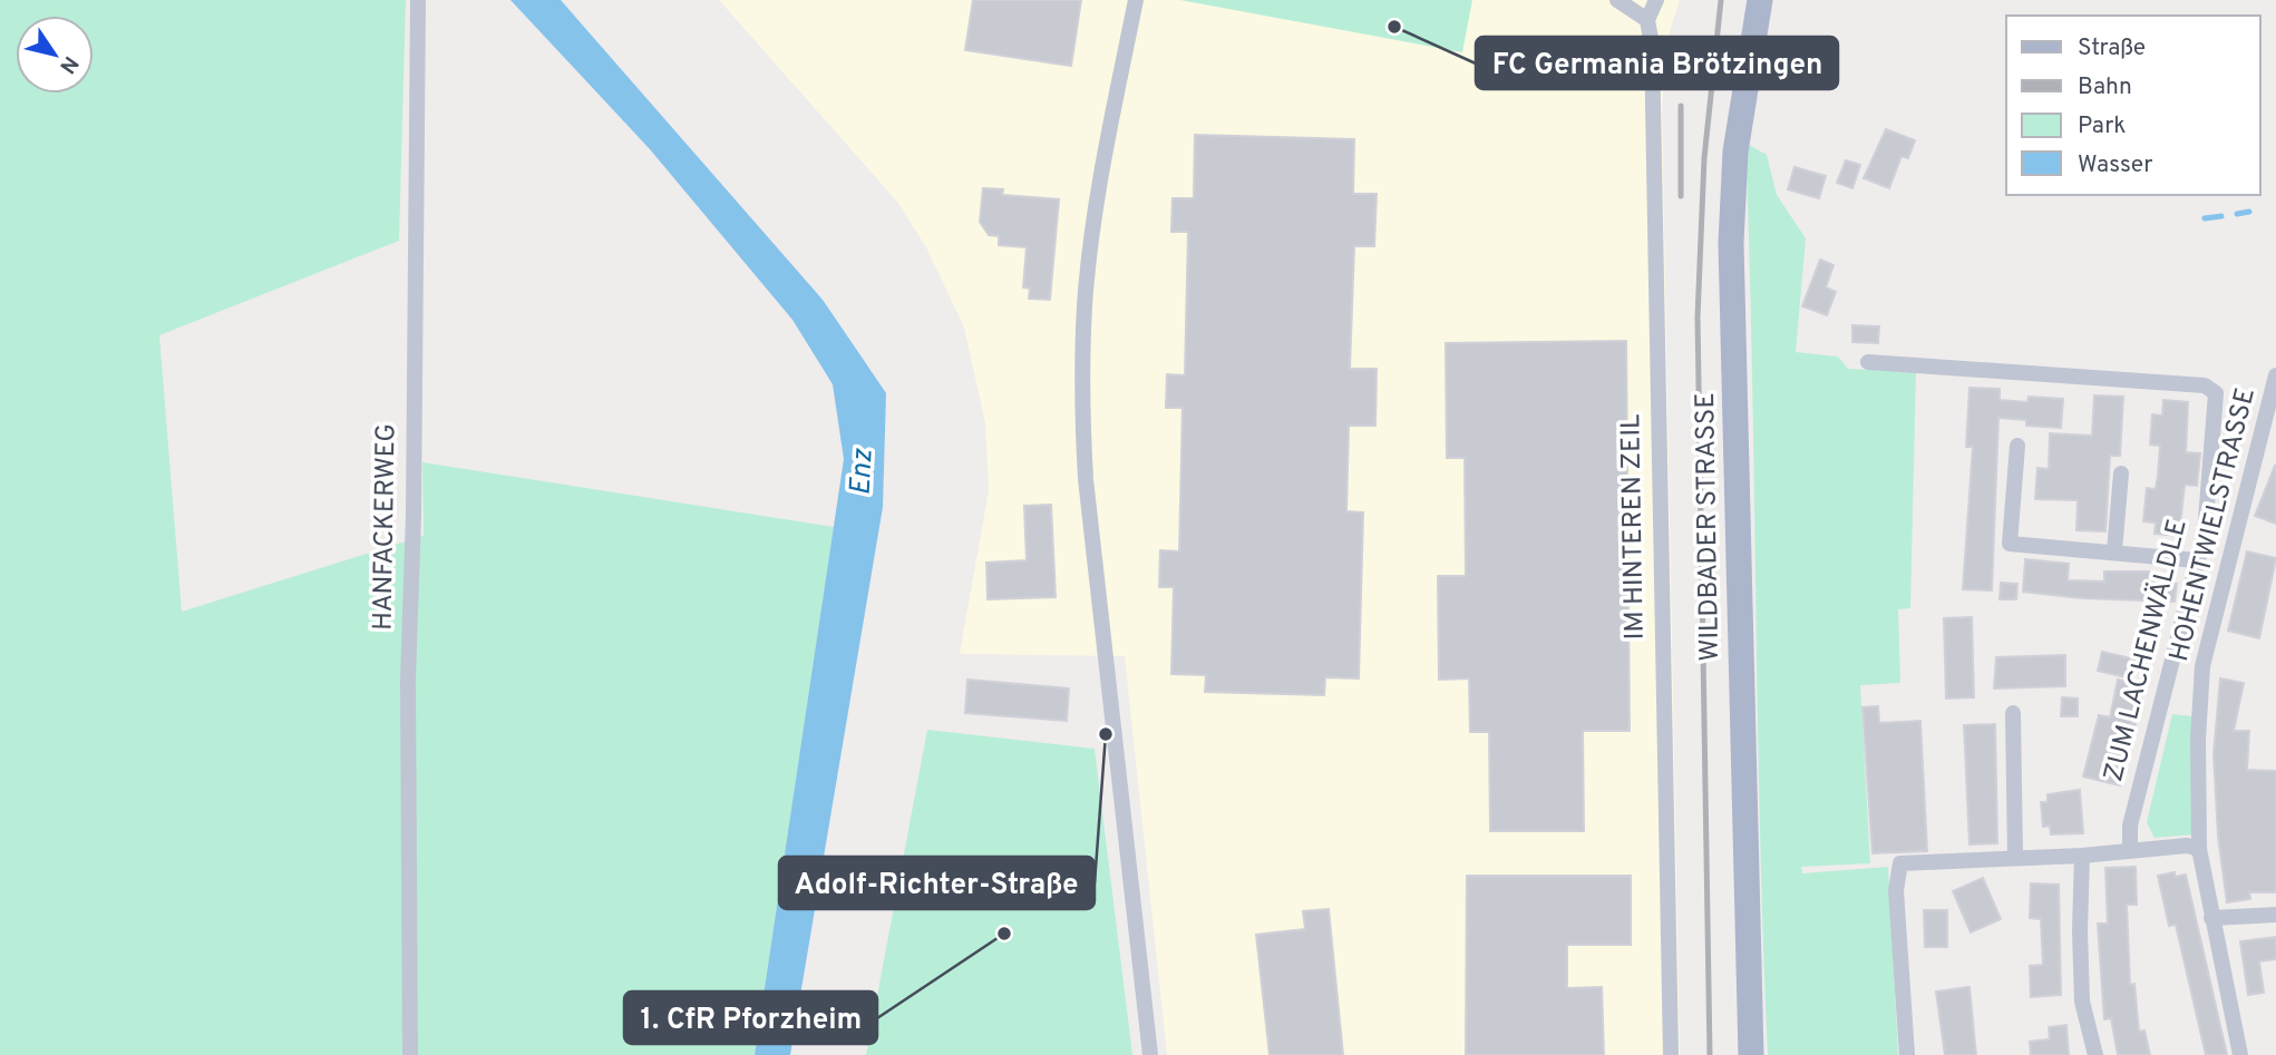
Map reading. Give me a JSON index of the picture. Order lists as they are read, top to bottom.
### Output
{
  "streets": {
    "main road": ["WILDBADER STRASSE"],
    "street": [
      "HOHENTWIELSTRASSE",
      "HANFACKERWEG",
      "IM HINTEREN ZEIL",
      "ZUM LACHENWÄLDLE"
    ]
  },
  "water": ["Enz"],
  "places": ["FC Germania Brötzingen", "Adolf-Richter-Straße", "1. CfR Pforzheim"],
  "legend": [
    "Straße",
    "Bahn",
    "Park",
    "Wasser"
  ],
  "north": "bottom right"
}
